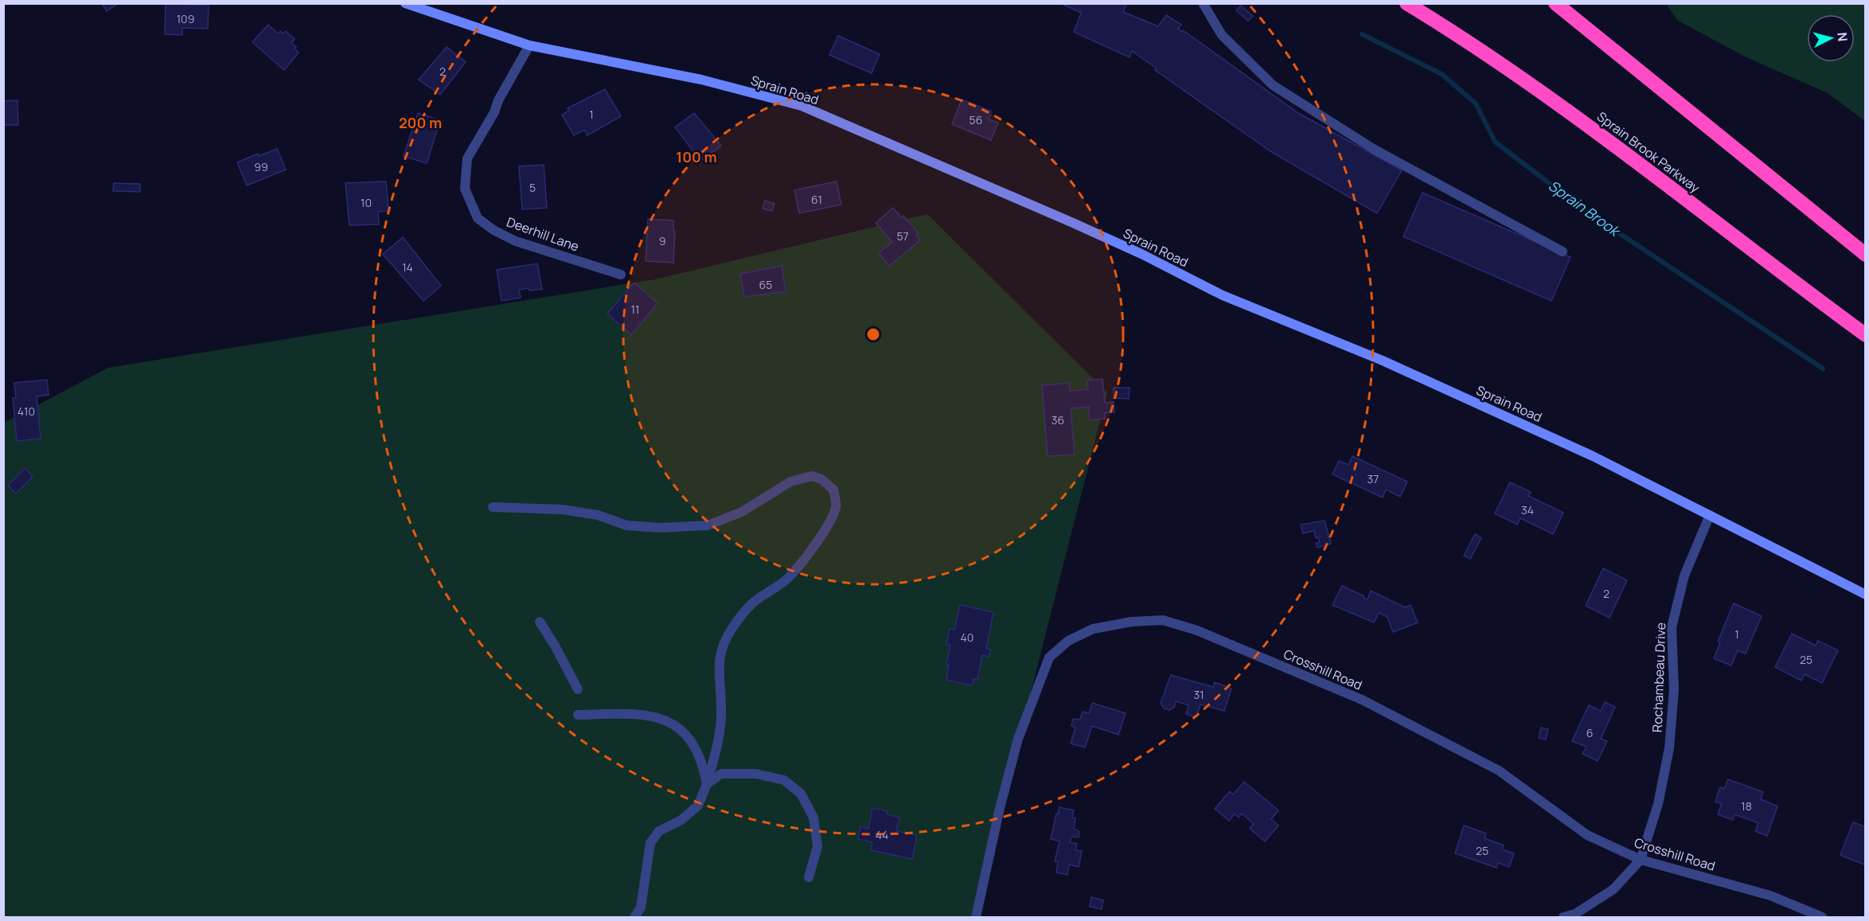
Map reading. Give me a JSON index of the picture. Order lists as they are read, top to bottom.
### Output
{
  "streets": {
    "highway": ["Sprain Brook Parkway"],
    "street": [
      "Sprain Road",
      "Deerhill Lane",
      "Crosshill Road",
      "Rochambeau Drive"
    ]
  },
  "crossings": [
    ["Sprain Road", "Deerhill Lane"],
    ["Sprain Road", "Rochambeau Drive"],
    ["Crosshill Road", "Rochambeau Drive"]
  ],
  "water": ["Sprain Brook"],
  "house_numbers": [
    "109",
    "2",
    "1",
    "56",
    "99",
    "5",
    "61",
    "10",
    "57",
    "9",
    "14",
    "65",
    "11",
    "410",
    "36",
    "37",
    "34",
    "2",
    "1",
    "40",
    "25",
    "31",
    "6",
    "18",
    "44",
    "25"
  ],
  "north": "right",
  "rings": ["200 m", "100 m"]
}
